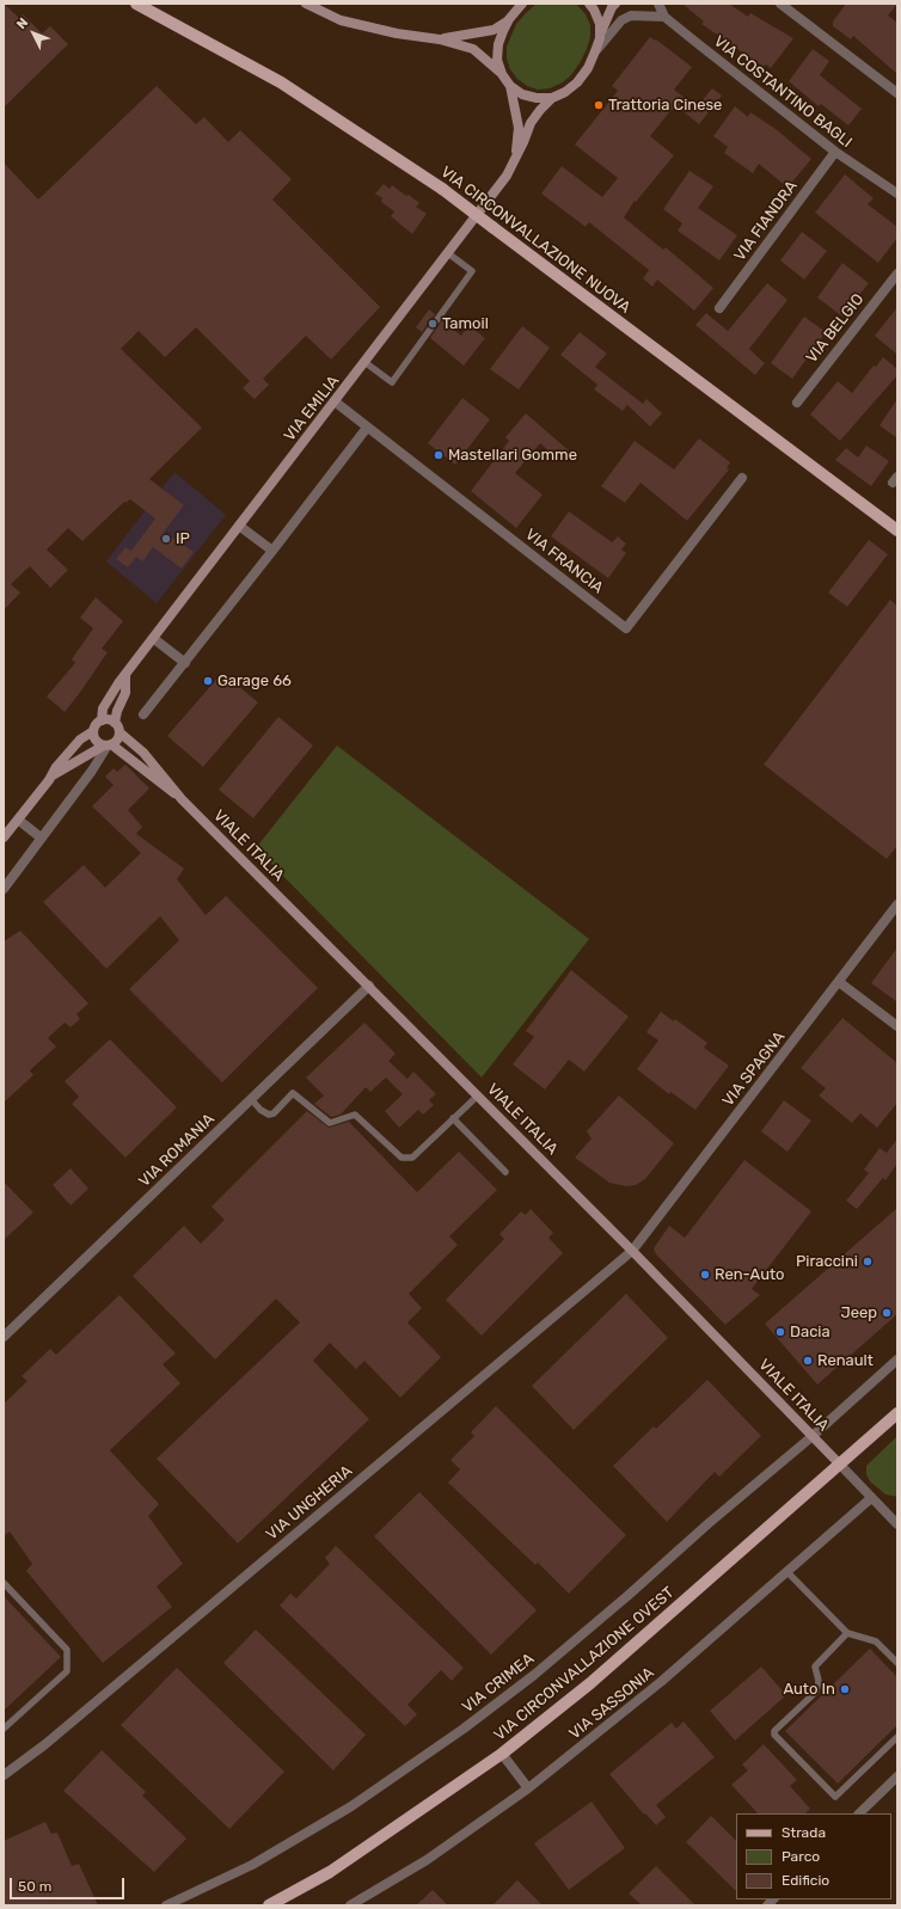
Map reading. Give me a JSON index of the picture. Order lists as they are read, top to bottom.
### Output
{
  "streets": {
    "main road": [
      "VIA CIRCONVALLAZIONE NUOVA",
      "VIA EMILIA",
      "VIALE ITALIA",
      "VIA CIRCONVALLAZIONE OVEST"
    ],
    "street": [
      "VIA COSTANTINO BAGLI",
      "VIA FIANDRA",
      "VIA BELGIO",
      "VIA FRANCIA",
      "VIA SPAGNA",
      "VIA ROMANIA",
      "VIA UNGHERIA",
      "VIA CRIMEA",
      "VIA SASSONIA"
    ]
  },
  "crossings": [
    ["VIA COSTANTINO BAGLI", "VIA FIANDRA"],
    ["VIA EMILIA", "VIA FRANCIA"],
    ["VIA EMILIA", "VIALE ITALIA"],
    ["VIALE ITALIA", "VIA SPAGNA"],
    ["VIALE ITALIA", "VIA ROMANIA"],
    ["VIALE ITALIA", "VIA UNGHERIA"],
    ["VIALE ITALIA", "VIA CIRCONVALLAZIONE OVEST"],
    ["VIALE ITALIA", "VIA CRIMEA"],
    ["VIA SPAGNA", "VIA UNGHERIA"]
  ],
  "places": [
    "Trattoria Cinese",
    "Tamoil",
    "Mastellari Gomme",
    "IP",
    "Garage 66",
    "Piraccini",
    "Ren-Auto",
    "Jeep",
    "Dacia",
    "Renault",
    "Auto In"
  ],
  "legend": ["Strada", "Parco", "Edificio"],
  "scale_bar": "50 m",
  "north": "top left"
}
